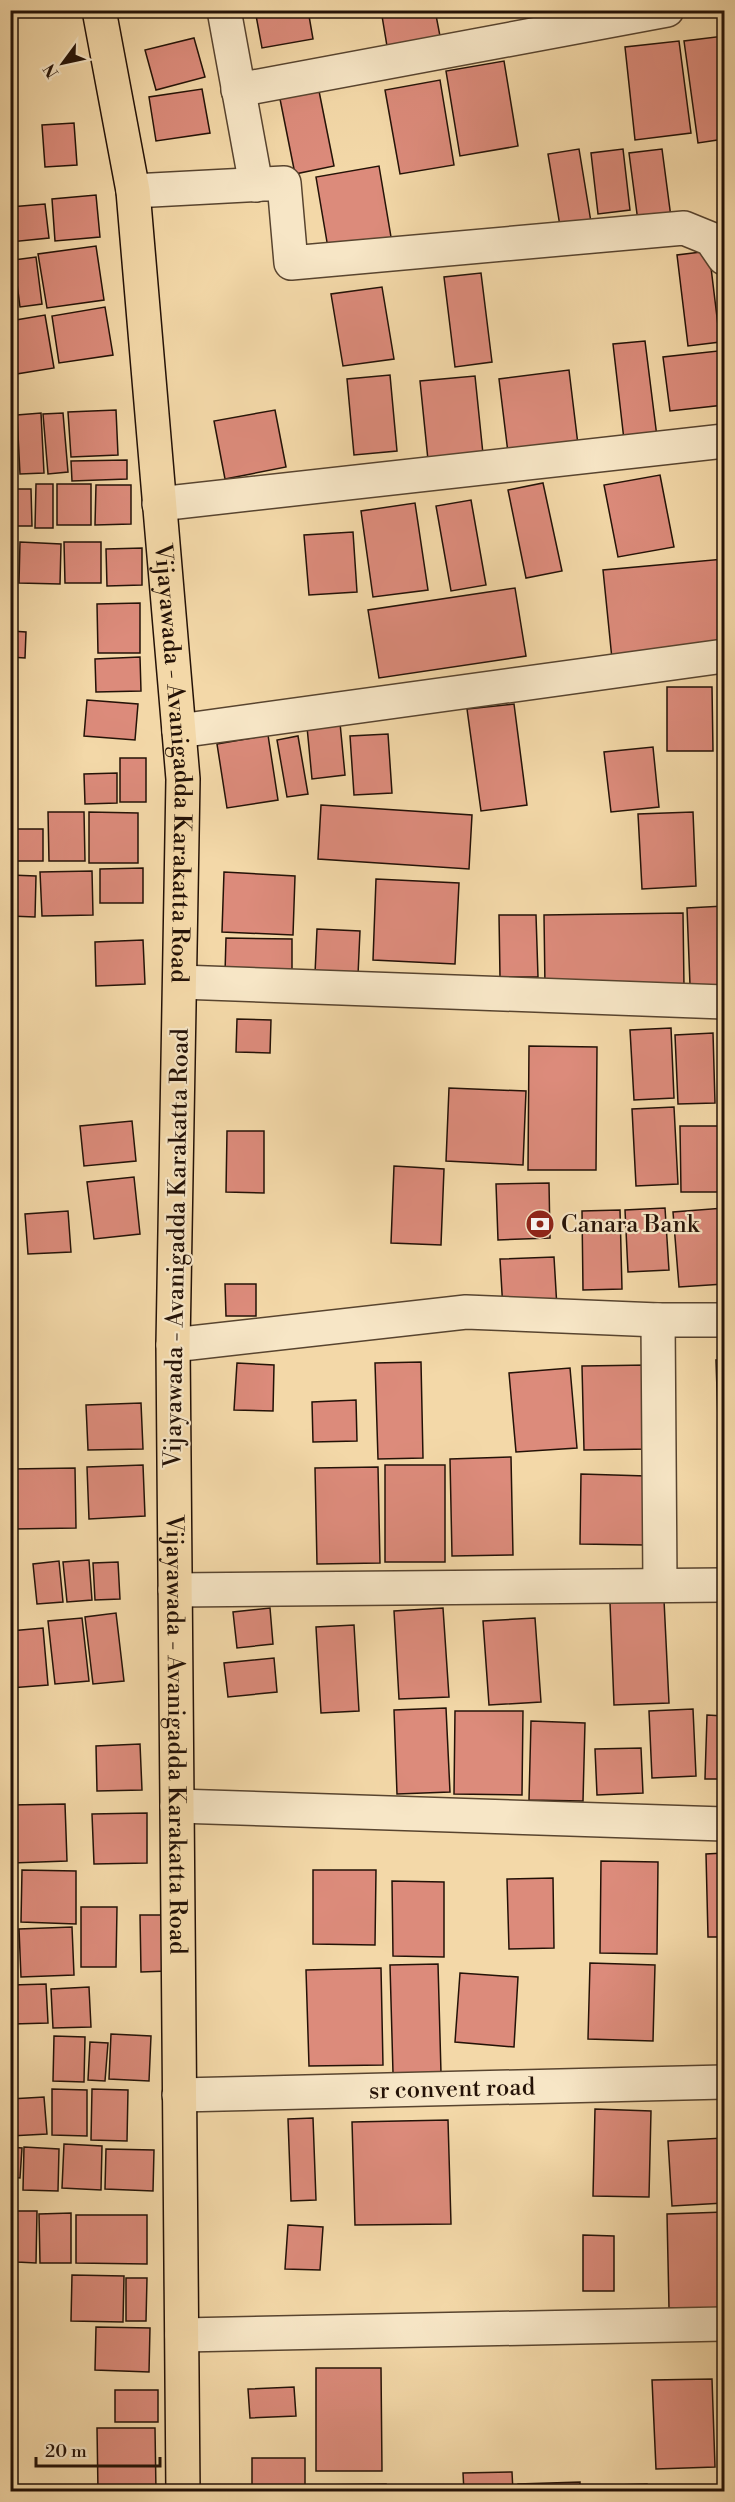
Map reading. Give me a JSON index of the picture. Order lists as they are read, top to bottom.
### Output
{
  "streets": {
    "main road": ["Vijayawada - Avanigadda Karakatta Road"],
    "street": ["sr convent road"]
  },
  "crossings": [
    ["Vijayawada - Avanigadda Karakatta Road", "sr convent road"]
  ],
  "places": {
    "bank": ["Canara Bank"]
  },
  "scale_bar": "20 m",
  "north": "bottom left"
}
